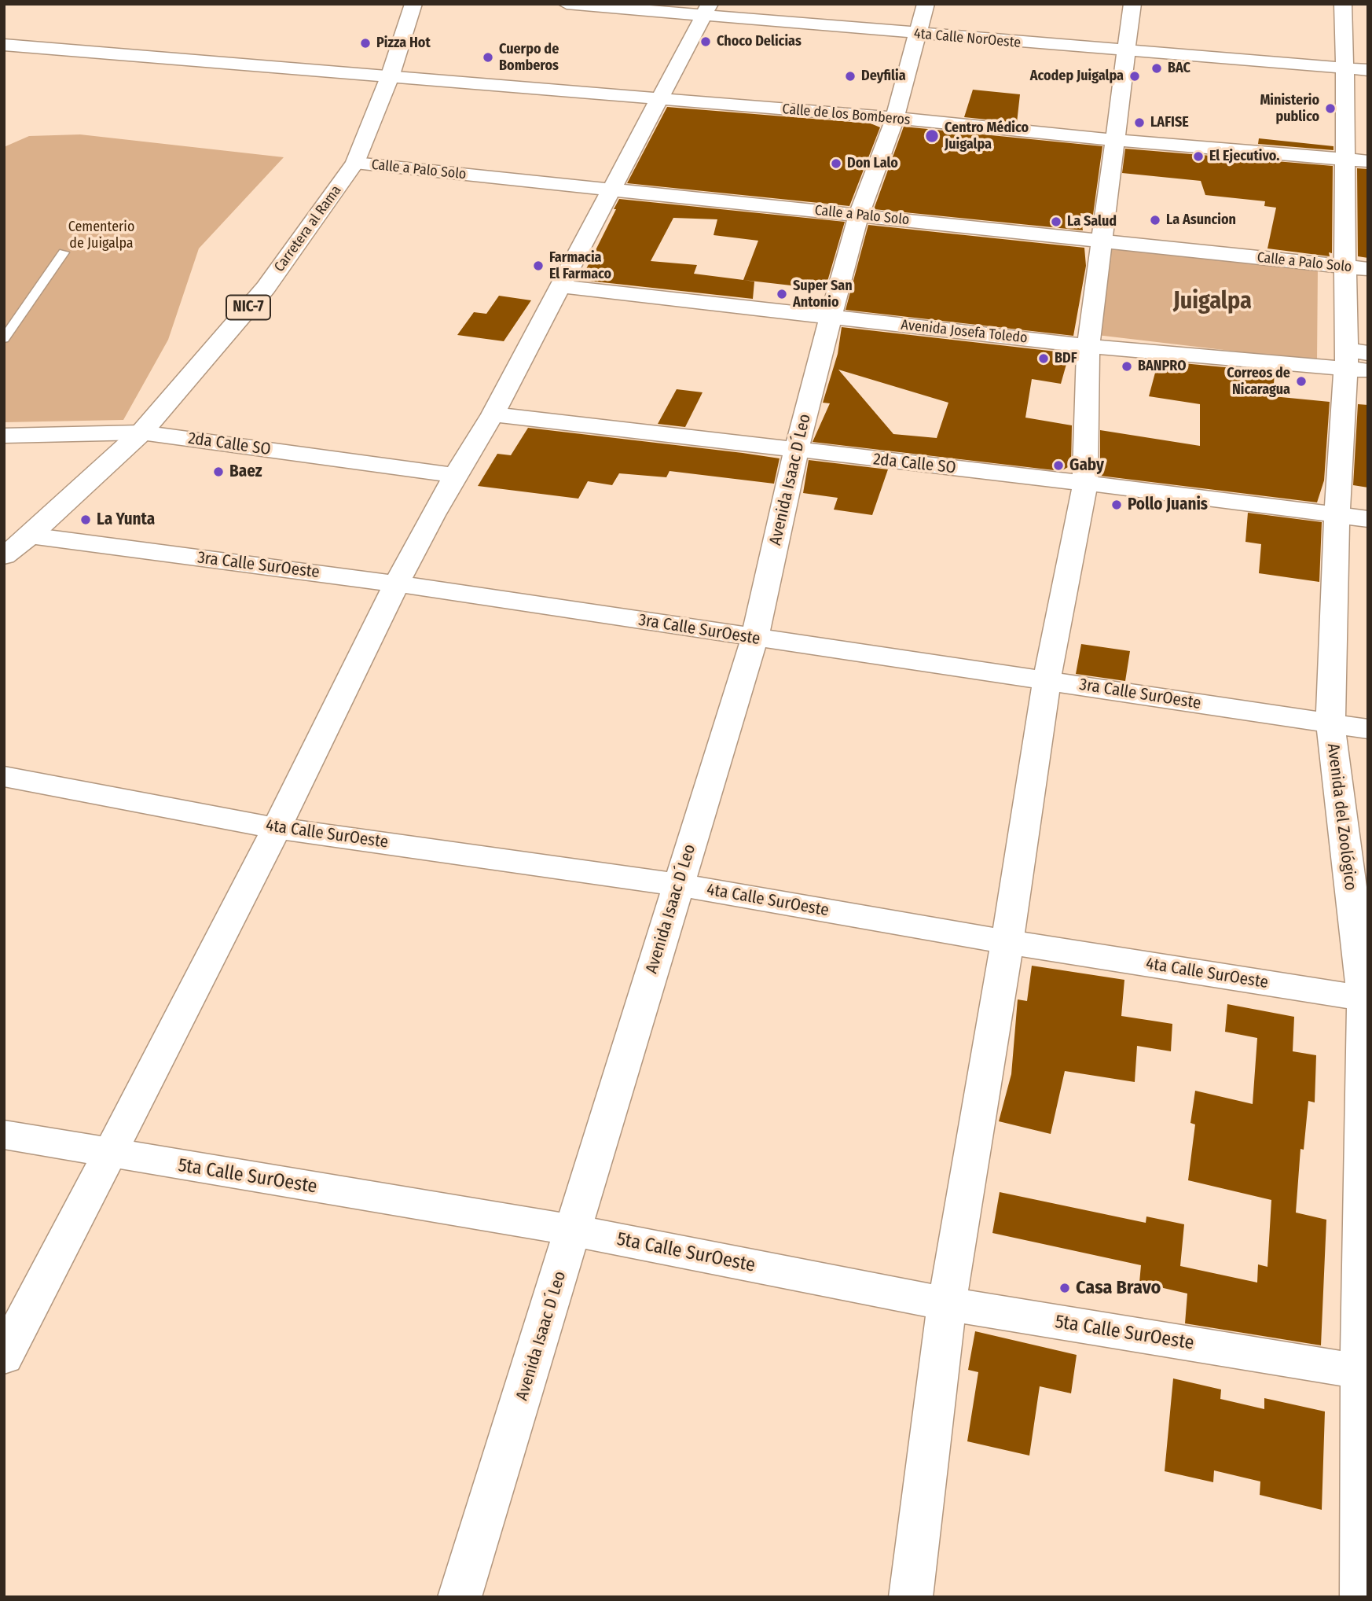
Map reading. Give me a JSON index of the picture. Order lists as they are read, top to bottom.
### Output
{
  "streets": {
    "main road": [
      "4ta Calle NorOeste",
      "Calle de los Bomberos",
      "Calle a Palo Solo",
      "Carretera al Rama",
      "NIC-7",
      "Avenida Josefa Toledo",
      "2da Calle SO",
      "Avenida Isaac D´Leo",
      "3ra Calle SurOeste",
      "Avenida del Zoológico",
      "4ta Calle SurOeste",
      "5ta Calle SurOeste"
    ]
  },
  "crossings": [
    ["4ta Calle NorOeste", "Avenida Isaac D´Leo"],
    ["4ta Calle NorOeste", "Avenida del Zoológico"],
    ["Calle de los Bomberos", "Carretera al Rama"],
    ["Calle de los Bomberos", "Avenida Isaac D´Leo"],
    ["Calle de los Bomberos", "Avenida del Zoológico"],
    ["Calle a Palo Solo", "Carretera al Rama"],
    ["Calle a Palo Solo", "Avenida Isaac D´Leo"],
    ["Calle a Palo Solo", "Avenida del Zoológico"],
    ["Carretera al Rama", "2da Calle SO"],
    ["Carretera al Rama", "3ra Calle SurOeste"],
    ["Avenida Josefa Toledo", "Avenida Isaac D´Leo"],
    ["Avenida Josefa Toledo", "Avenida del Zoológico"],
    ["2da Calle SO", "Avenida Isaac D´Leo"],
    ["2da Calle SO", "Avenida del Zoológico"],
    ["Avenida Isaac D´Leo", "3ra Calle SurOeste"],
    ["Avenida Isaac D´Leo", "4ta Calle SurOeste"],
    ["Avenida Isaac D´Leo", "5ta Calle SurOeste"],
    ["3ra Calle SurOeste", "Avenida del Zoológico"],
    ["Avenida del Zoológico", "4ta Calle SurOeste"],
    ["Avenida del Zoológico", "5ta Calle SurOeste"]
  ],
  "districts": ["Juigalpa"],
  "parks": ["Cementerio de Juigalpa"],
  "places": [
    "Choco Delicias",
    "Pizza Hot",
    "Cuerpo de Bomberos",
    "BAC",
    "Deyfilia",
    "Acodep Juigalpa",
    "Ministerio publico",
    "LAFISE",
    "Centro Médico Juigalpa",
    "El Ejecutivo.",
    "Don Lalo",
    "La Asuncion",
    "La Salud",
    "Farmacia El Farmaco",
    "Super San Antonio",
    "BDF",
    "BANPRO",
    "Correos de Nicaragua",
    "Gaby",
    "Baez",
    "Pollo Juanis",
    "La Yunta",
    "Casa Bravo"
  ]
}
